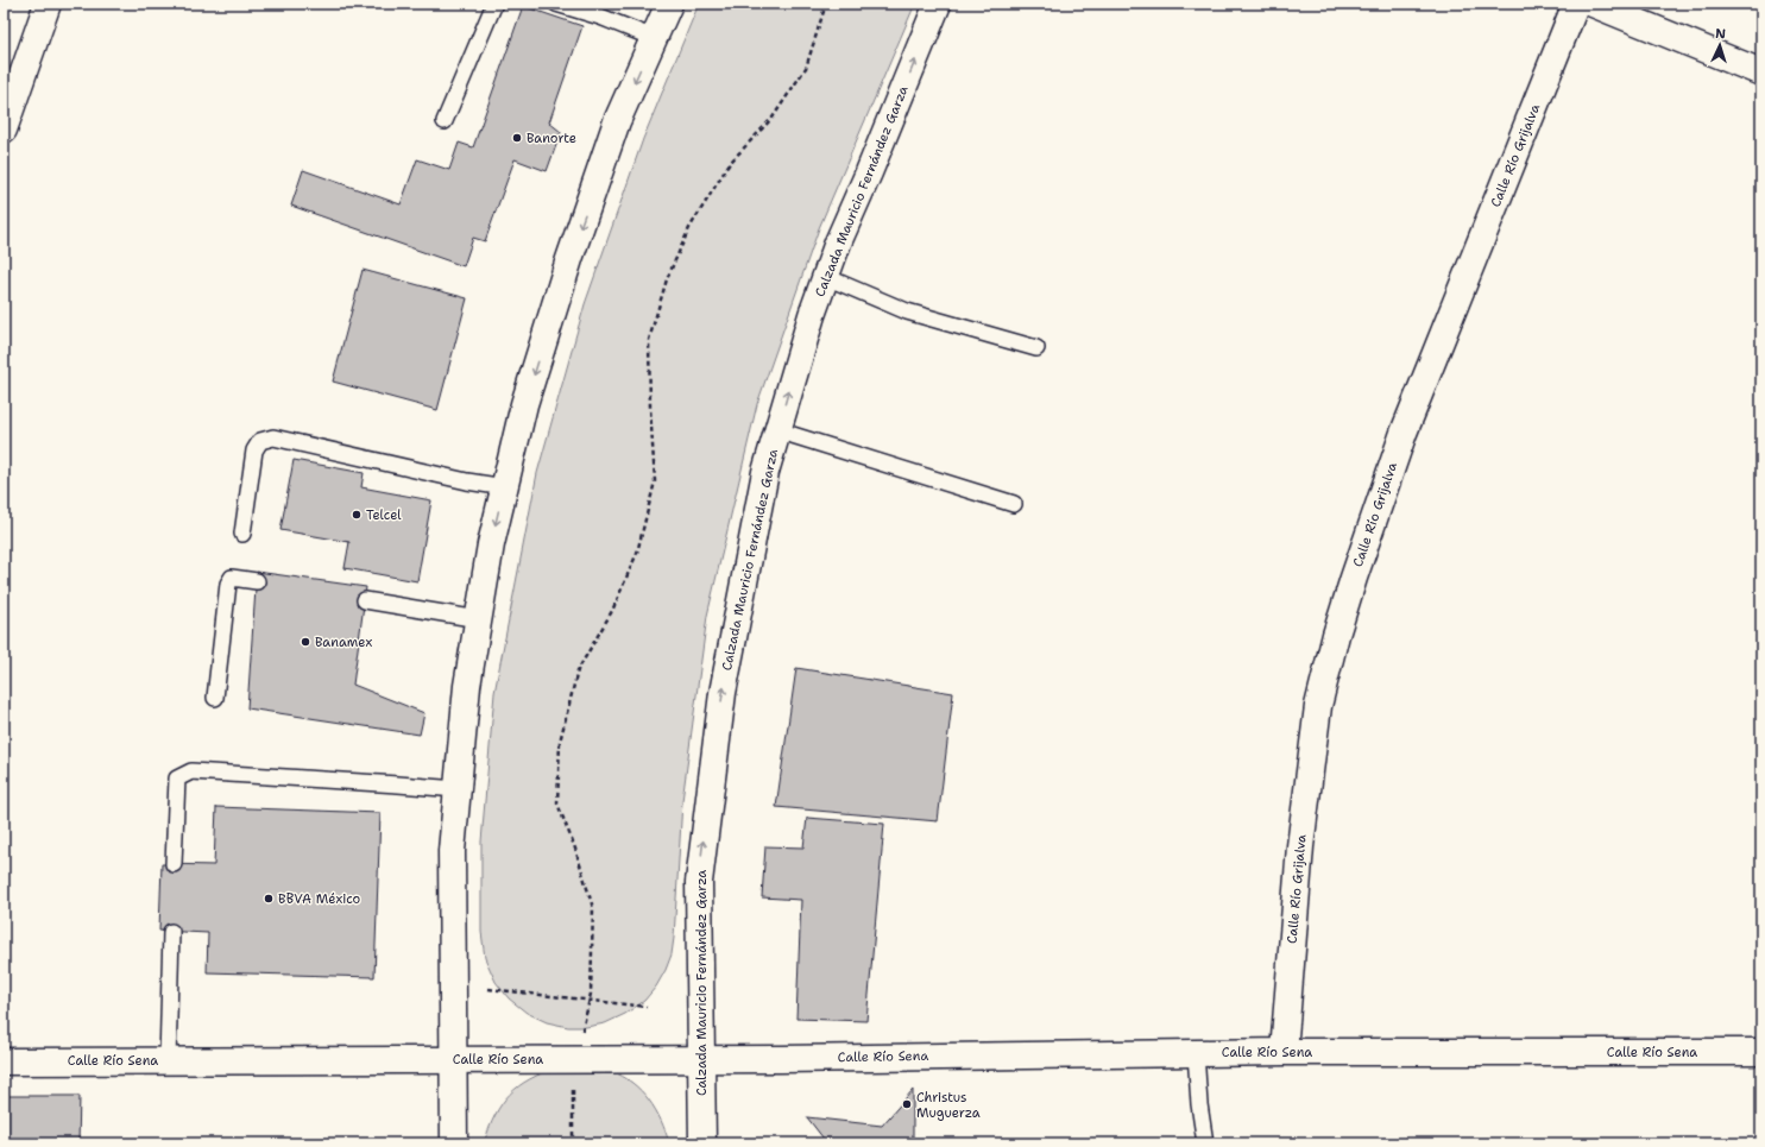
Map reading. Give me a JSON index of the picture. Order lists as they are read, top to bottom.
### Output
{
  "streets": {
    "street": ["Calle Río Grijalva", "Calzada Mauricio Fernández Garza", "Calle Río Sena"]
  },
  "crossings": [
    ["Calle Río Grijalva", "Calle Río Sena"],
    ["Calzada Mauricio Fernández Garza", "Calle Río Sena"]
  ],
  "one_way": ["Calzada Mauricio Fernández Garza"],
  "places": [
    "Banorte",
    "Telcel",
    "Banamex",
    "BBVA México",
    "Christus Muguerza"
  ],
  "north": "top"
}
